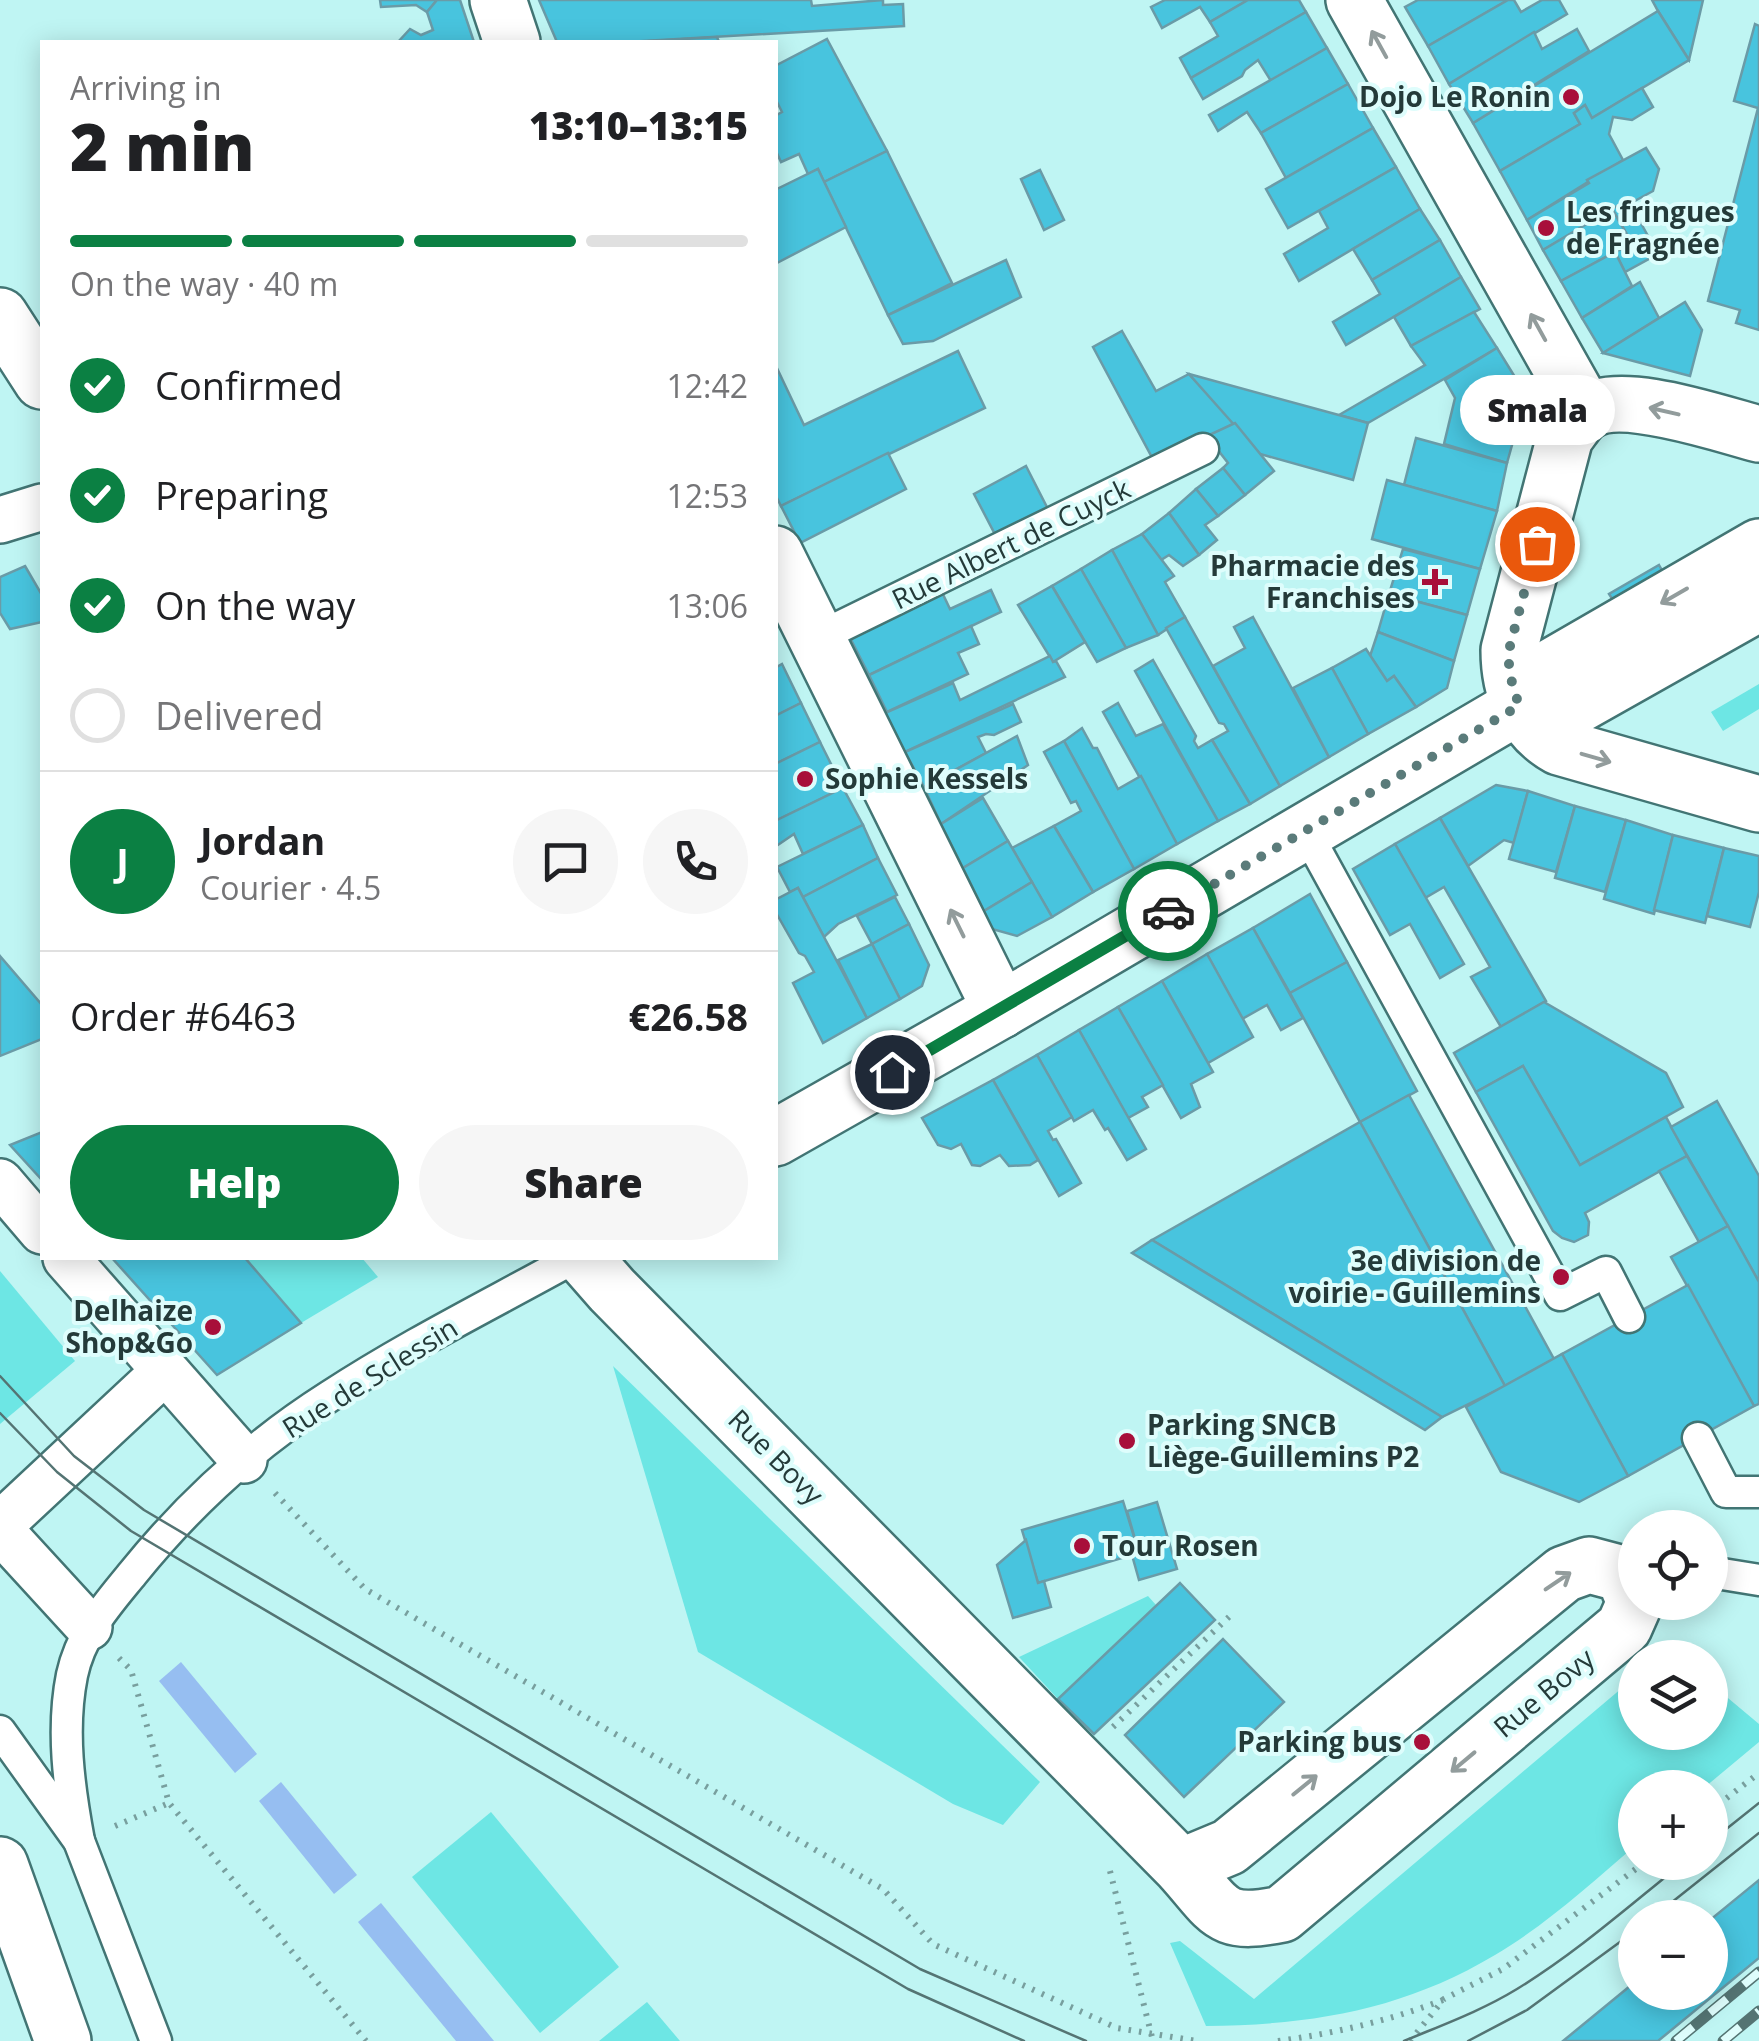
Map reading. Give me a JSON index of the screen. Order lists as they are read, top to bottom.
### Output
{
  "streets": {
    "street": ["Rue Bovy"],
    "lane": ["Rue Albert de Cuyck", "Rue de Sclessin"]
  },
  "places": {
    "other": [
      "Dojo Le Ronin",
      "Les fringues de Fragnée",
      "Smala",
      "Sophie Kessels",
      "3e division de voirie - Guillemins",
      "Delhaize Shop&Go",
      "Parking SNCB Liège-Guillemins P2",
      "Tour Rosen",
      "Parking bus"
    ],
    "health": ["Pharmacie des Franchises"]
  },
  "page": {
    "heading": ["2 min", "Arriving in", "13:10–13:15"],
    "panel": [
      "Jordan",
      "Courier · 4.5",
      "Order #6463",
      "€26.58"
    ],
    "bar": "On the way · 40 m",
    "list": [
      ["Confirmed", "12:42"],
      ["Preparing", "12:53"],
      ["On the way", "13:06"],
      "Delivered"
    ],
    "bubble": "Smala",
    "round": "J",
    "buttons": ["Help", "Share"],
    "map_buttons": ["+", "−"]
  }
}
